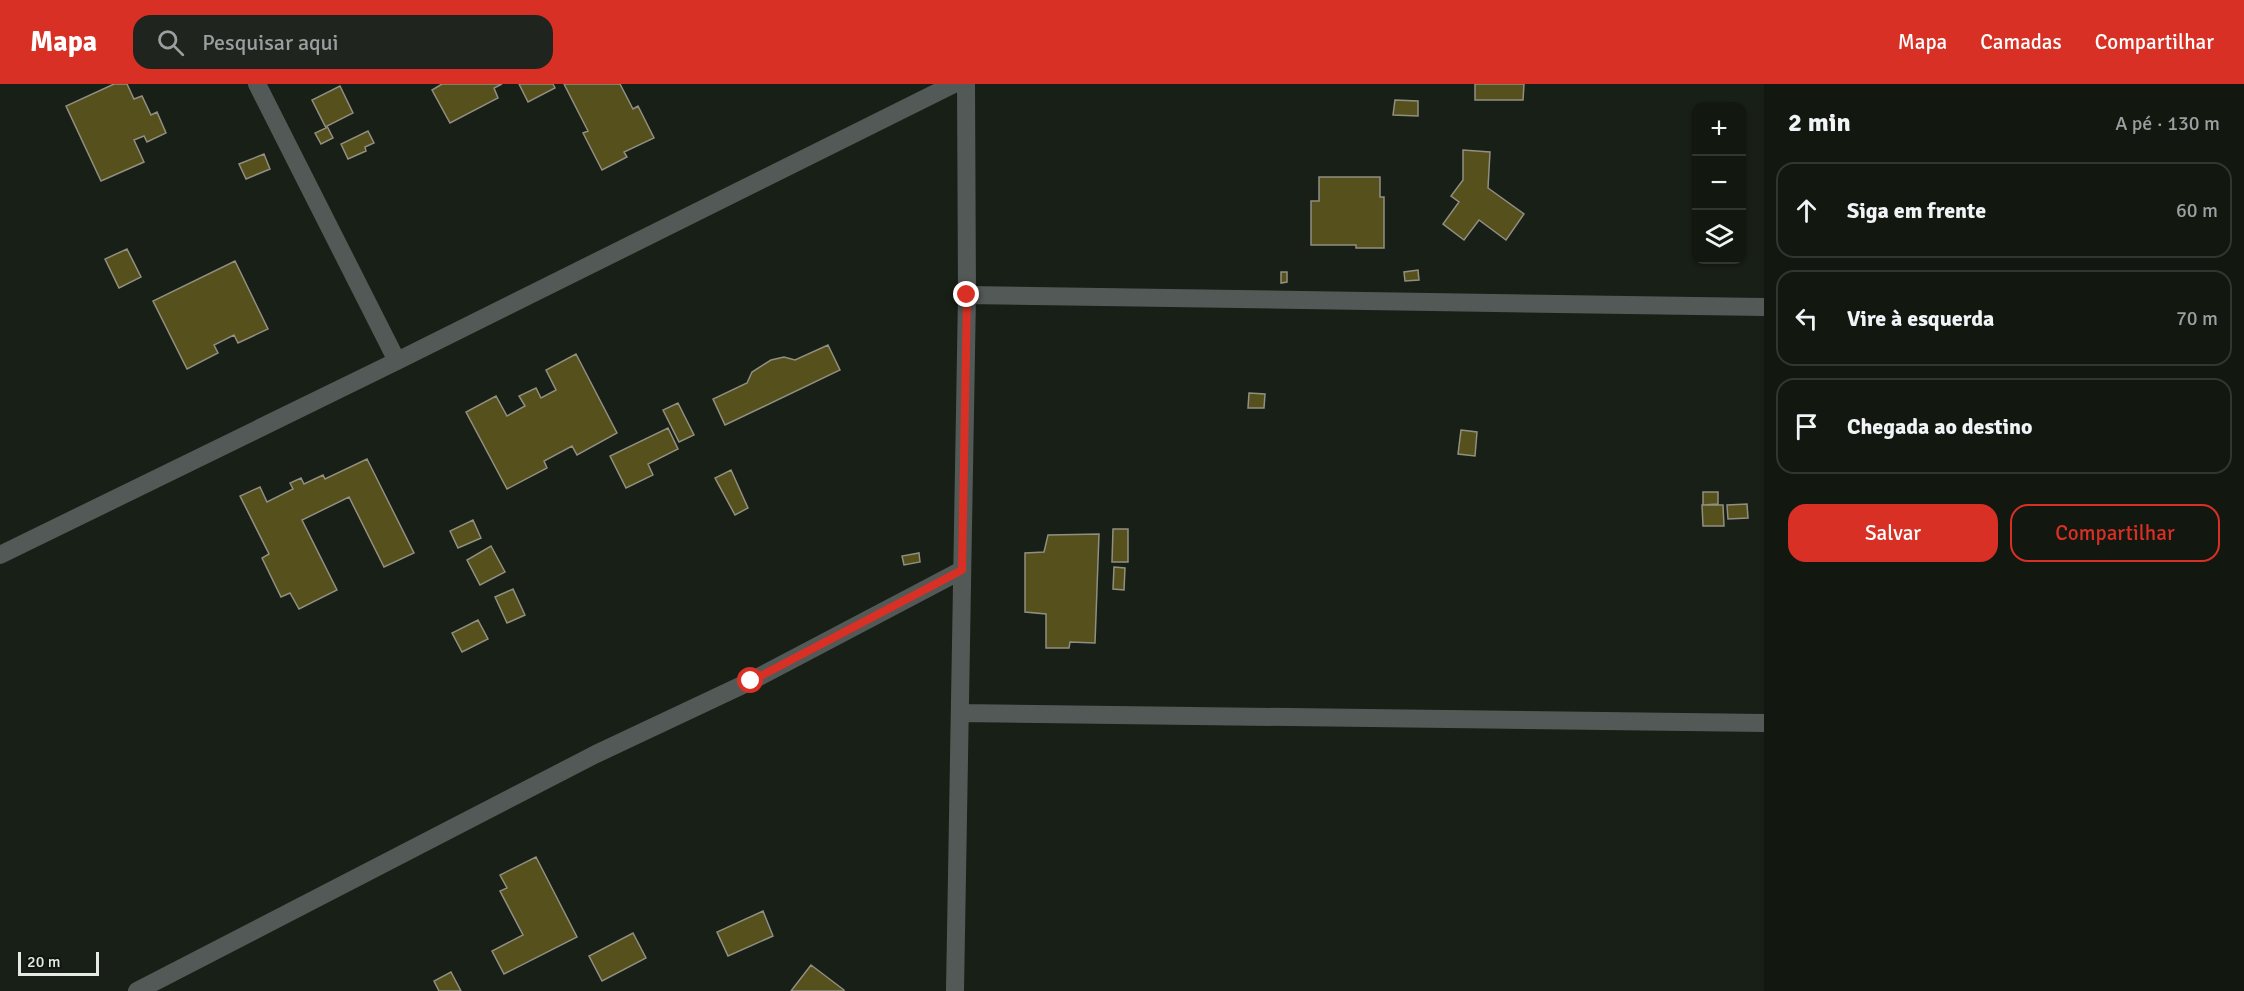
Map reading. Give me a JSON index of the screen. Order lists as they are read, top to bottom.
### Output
{
  "scale_bar": "20 m",
  "page": {
    "header": "Mapa",
    "search": "Pesquisar aqui",
    "nav": ["Mapa", "Camadas", "Compartilhar"],
    "heading": ["2 min", "A pé · 130 m"],
    "map_buttons": ["+", "−"],
    "list": [
      ["Siga em frente", "60 m"],
      ["Vire à esquerda", "70 m"],
      "Chegada ao destino"
    ],
    "buttons": ["Salvar", "Compartilhar"],
    "scale": "20 m"
  }
}
